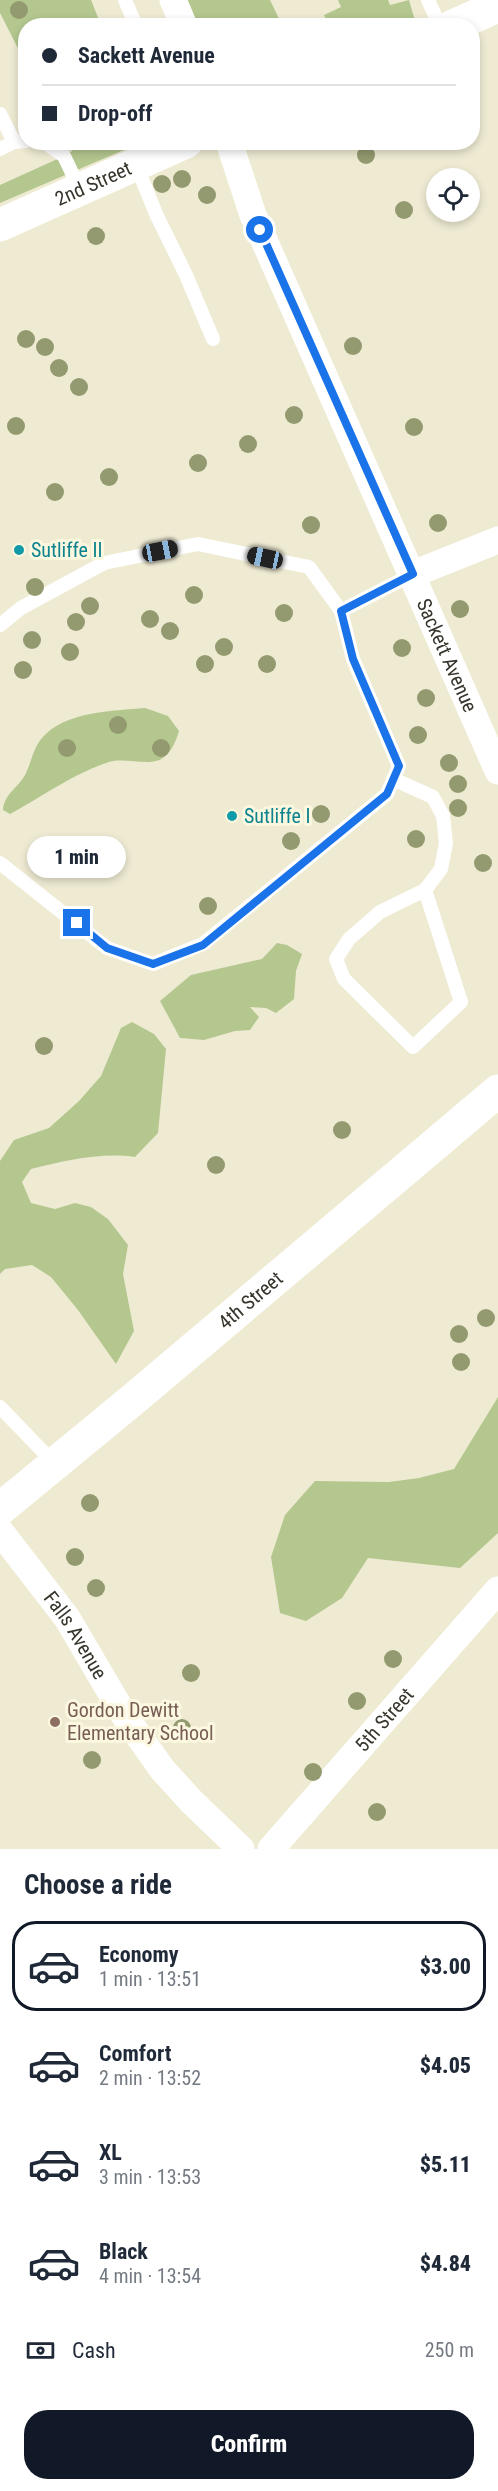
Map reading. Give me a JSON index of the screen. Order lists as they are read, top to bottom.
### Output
{
  "streets": {
    "street": [
      "2nd Street",
      "Sackett Avenue",
      "4th Street",
      "Falls Avenue",
      "5th Street"
    ]
  },
  "places": ["Sutliffe II", "Sutliffe I", "Gordon Dewitt Elementary School"],
  "page": {
    "banner": ["Sackett Avenue", "Drop-off"],
    "bubble": "1 min",
    "heading": "Choose a ride",
    "list": [
      {
        "name": "Economy",
        "note": "1 min · 13:51",
        "value": "$3.00"
      },
      {
        "name": "Comfort",
        "note": "2 min · 13:52",
        "value": "$4.05"
      },
      {
        "name": "XL",
        "note": "3 min · 13:53",
        "value": "$5.11"
      },
      {
        "name": "Black",
        "note": "4 min · 13:54",
        "value": "$4.84"
      }
    ],
    "pay": ["Cash", "250 m"],
    "buttons": "Confirm"
  }
}
